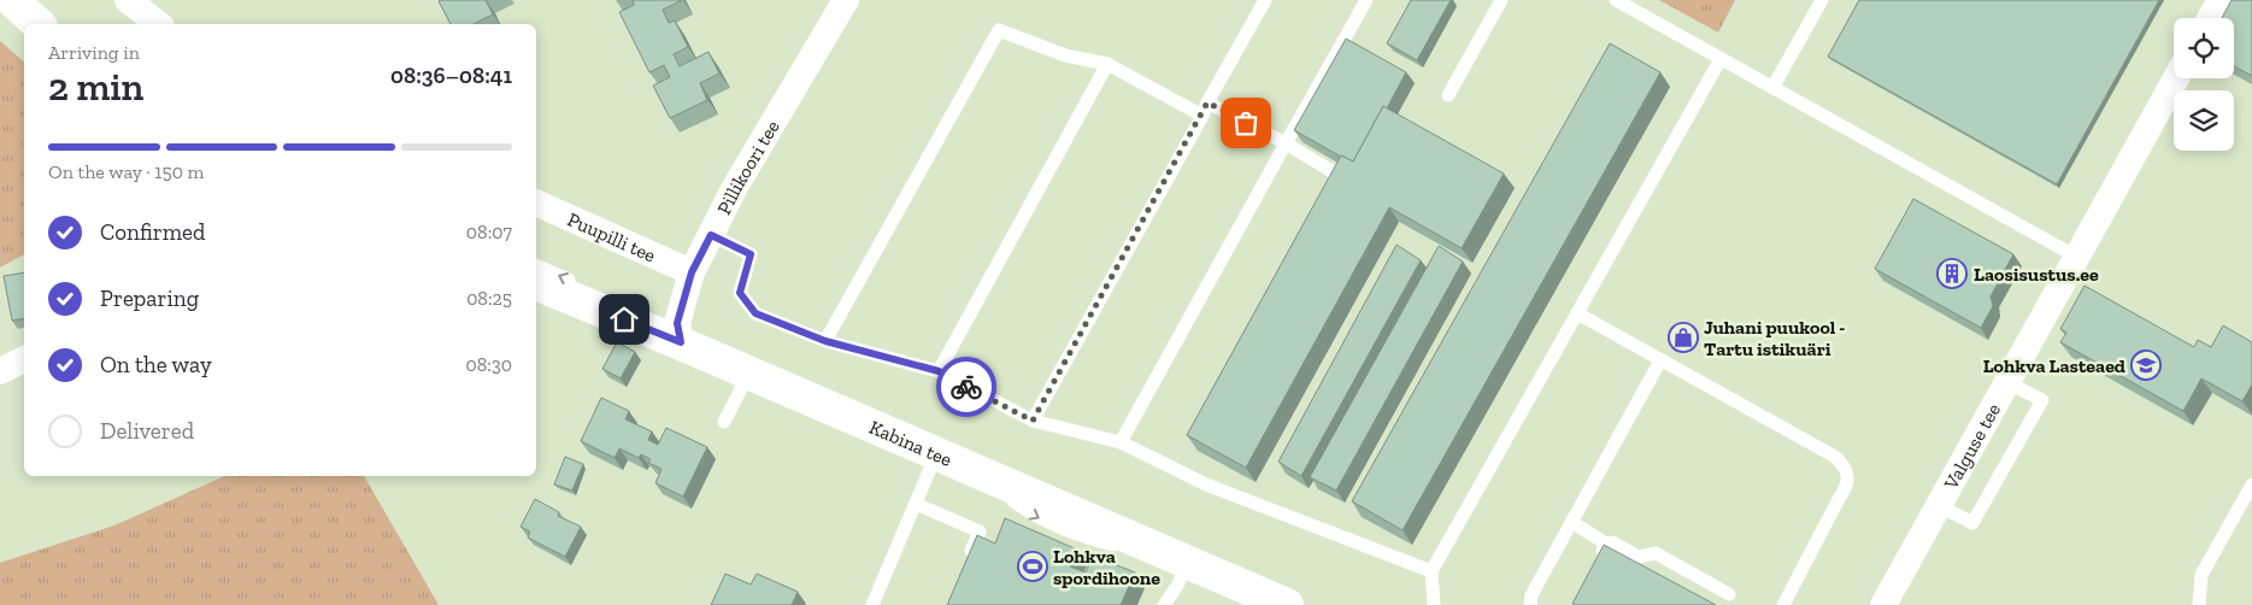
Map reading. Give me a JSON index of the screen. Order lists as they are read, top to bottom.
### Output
{
  "streets": {
    "street": [
      "Pillikoori tee",
      "Puupilli tee",
      "Kabina tee",
      "Valguse tee"
    ]
  },
  "crossings": [
    ["Pillikoori tee", "Puupilli tee"],
    ["Pillikoori tee", "Kabina tee"]
  ],
  "places": {
    "building": ["Laosisustus.ee"],
    "shop": ["Juhani puukool - Tartu istikuäri"],
    "school or university": ["Lohkva Lasteaed"],
    "sports": ["Lohkva spordihoone"]
  },
  "page": {
    "heading": ["2 min", "Arriving in", "08:36–08:41"],
    "bar": "On the way · 150 m",
    "list": [
      ["Confirmed", "08:07"],
      ["Preparing", "08:25"],
      ["On the way", "08:30"],
      "Delivered"
    ]
  }
}
